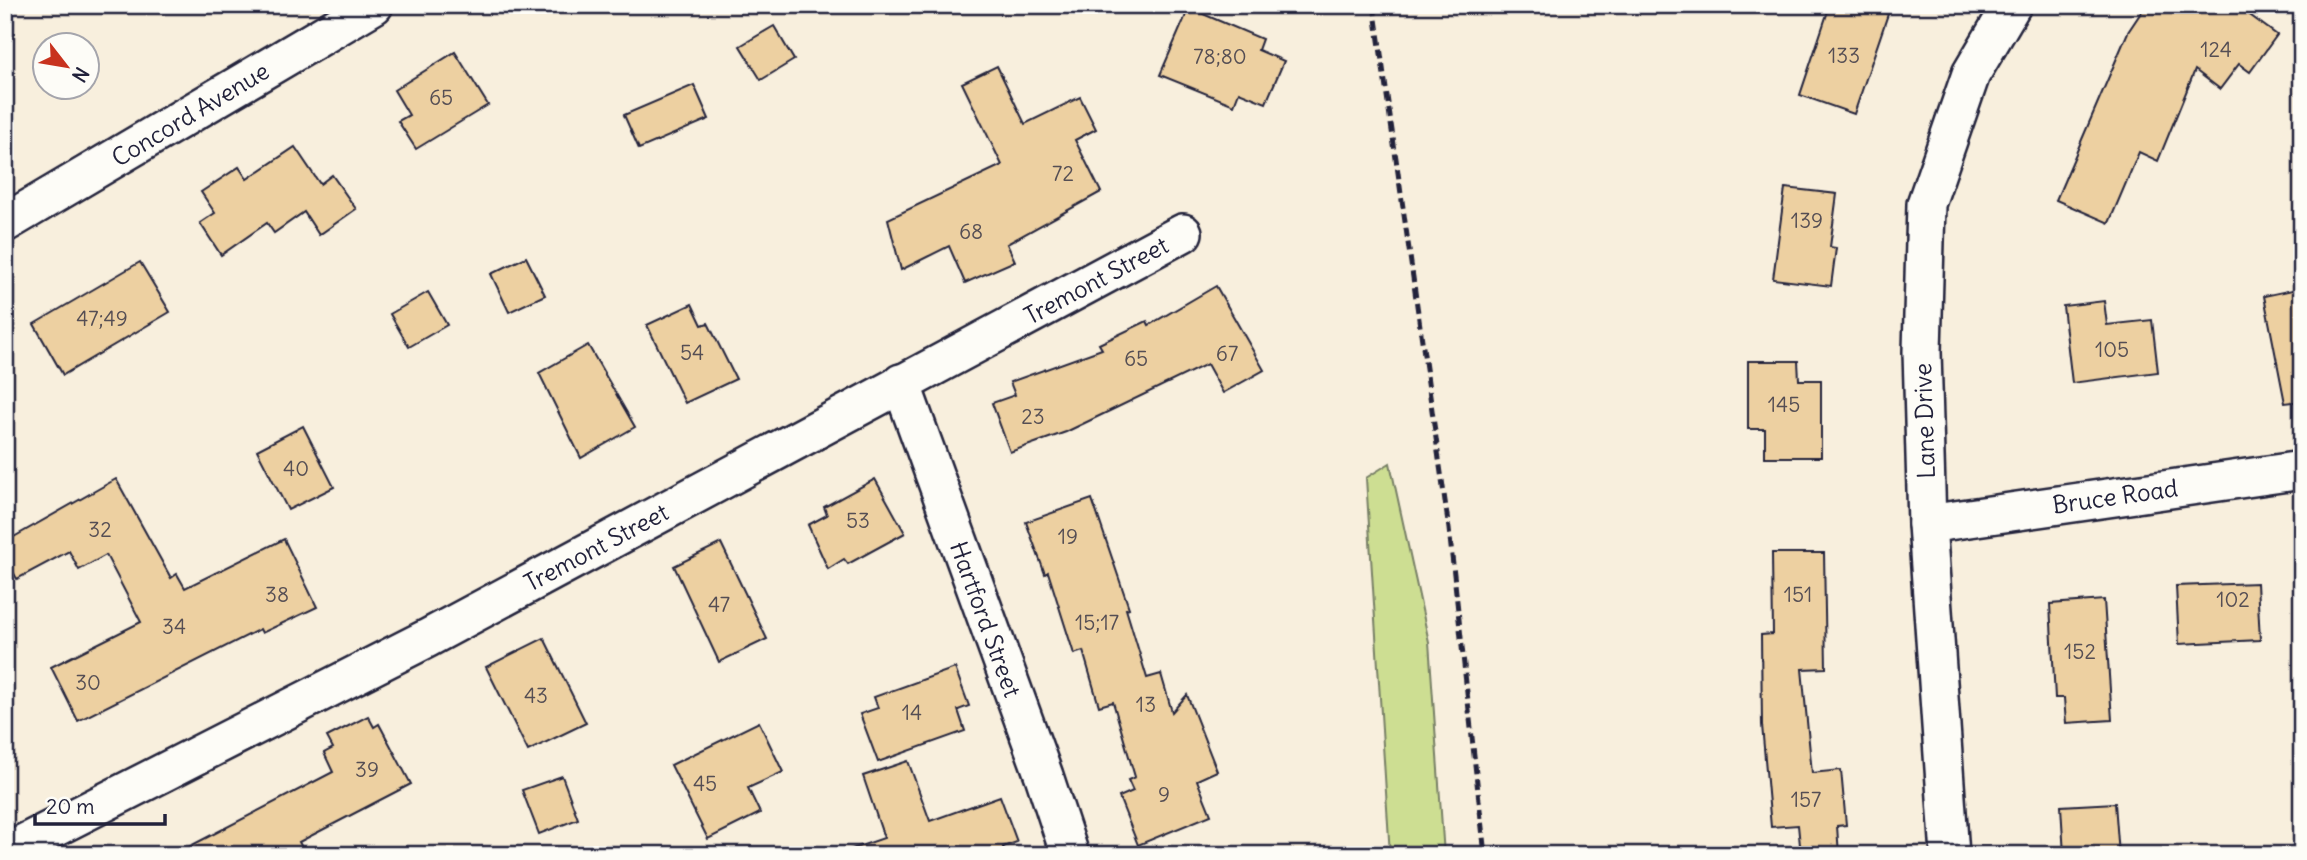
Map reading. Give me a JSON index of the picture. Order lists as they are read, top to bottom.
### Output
{
  "streets": {
    "street": [
      "Concord Avenue",
      "Tremont Street",
      "Lane Drive",
      "Bruce Road",
      "Hartford Street"
    ]
  },
  "crossings": [
    ["Tremont Street", "Hartford Street"],
    ["Lane Drive", "Bruce Road"]
  ],
  "house_numbers": [
    "124",
    "133",
    "78;80",
    "65",
    "72",
    "139",
    "68",
    "47;49",
    "105",
    "54",
    "67",
    "65",
    "145",
    "23",
    "40",
    "53",
    "32",
    "19",
    "38",
    "151",
    "102",
    "47",
    "15;17",
    "34",
    "152",
    "30",
    "43",
    "13",
    "14",
    "39",
    "45",
    "9",
    "157"
  ],
  "scale_bar": "20 m",
  "north": "bottom right"
}
